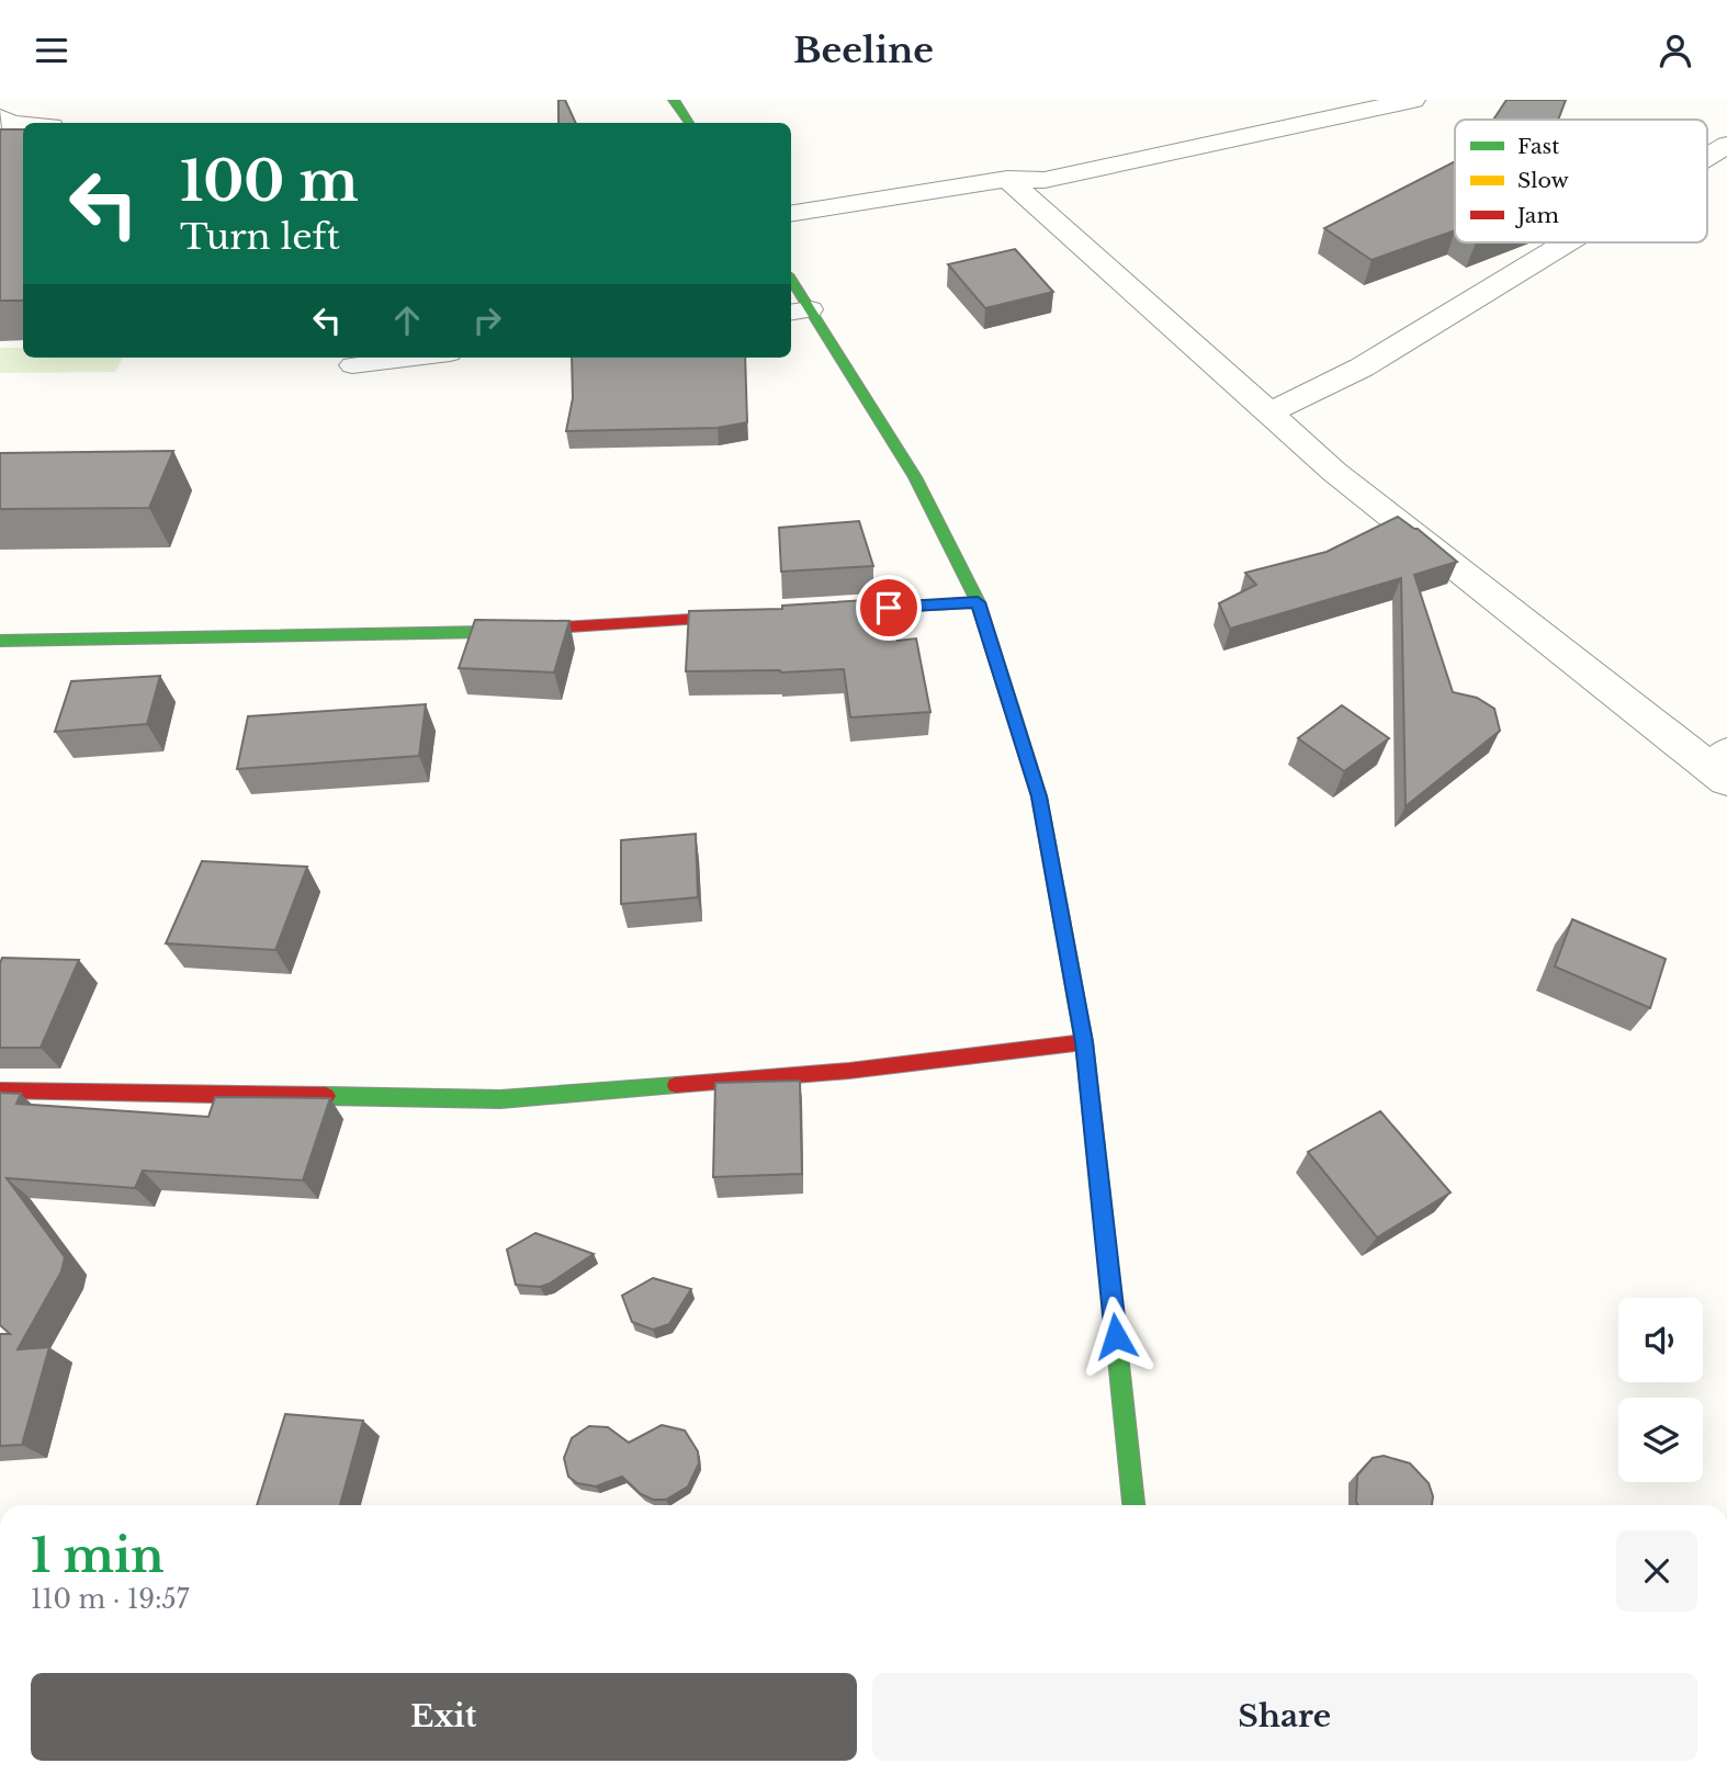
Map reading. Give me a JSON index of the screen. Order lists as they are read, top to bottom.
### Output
{
  "legend": ["Fast", "Slow", "Jam"],
  "page": {
    "header": "Beeline",
    "turn": ["100 m", "Turn left"],
    "heading": ["1 min", "110 m · 19:57"],
    "buttons": ["Exit", "Share"]
  }
}
